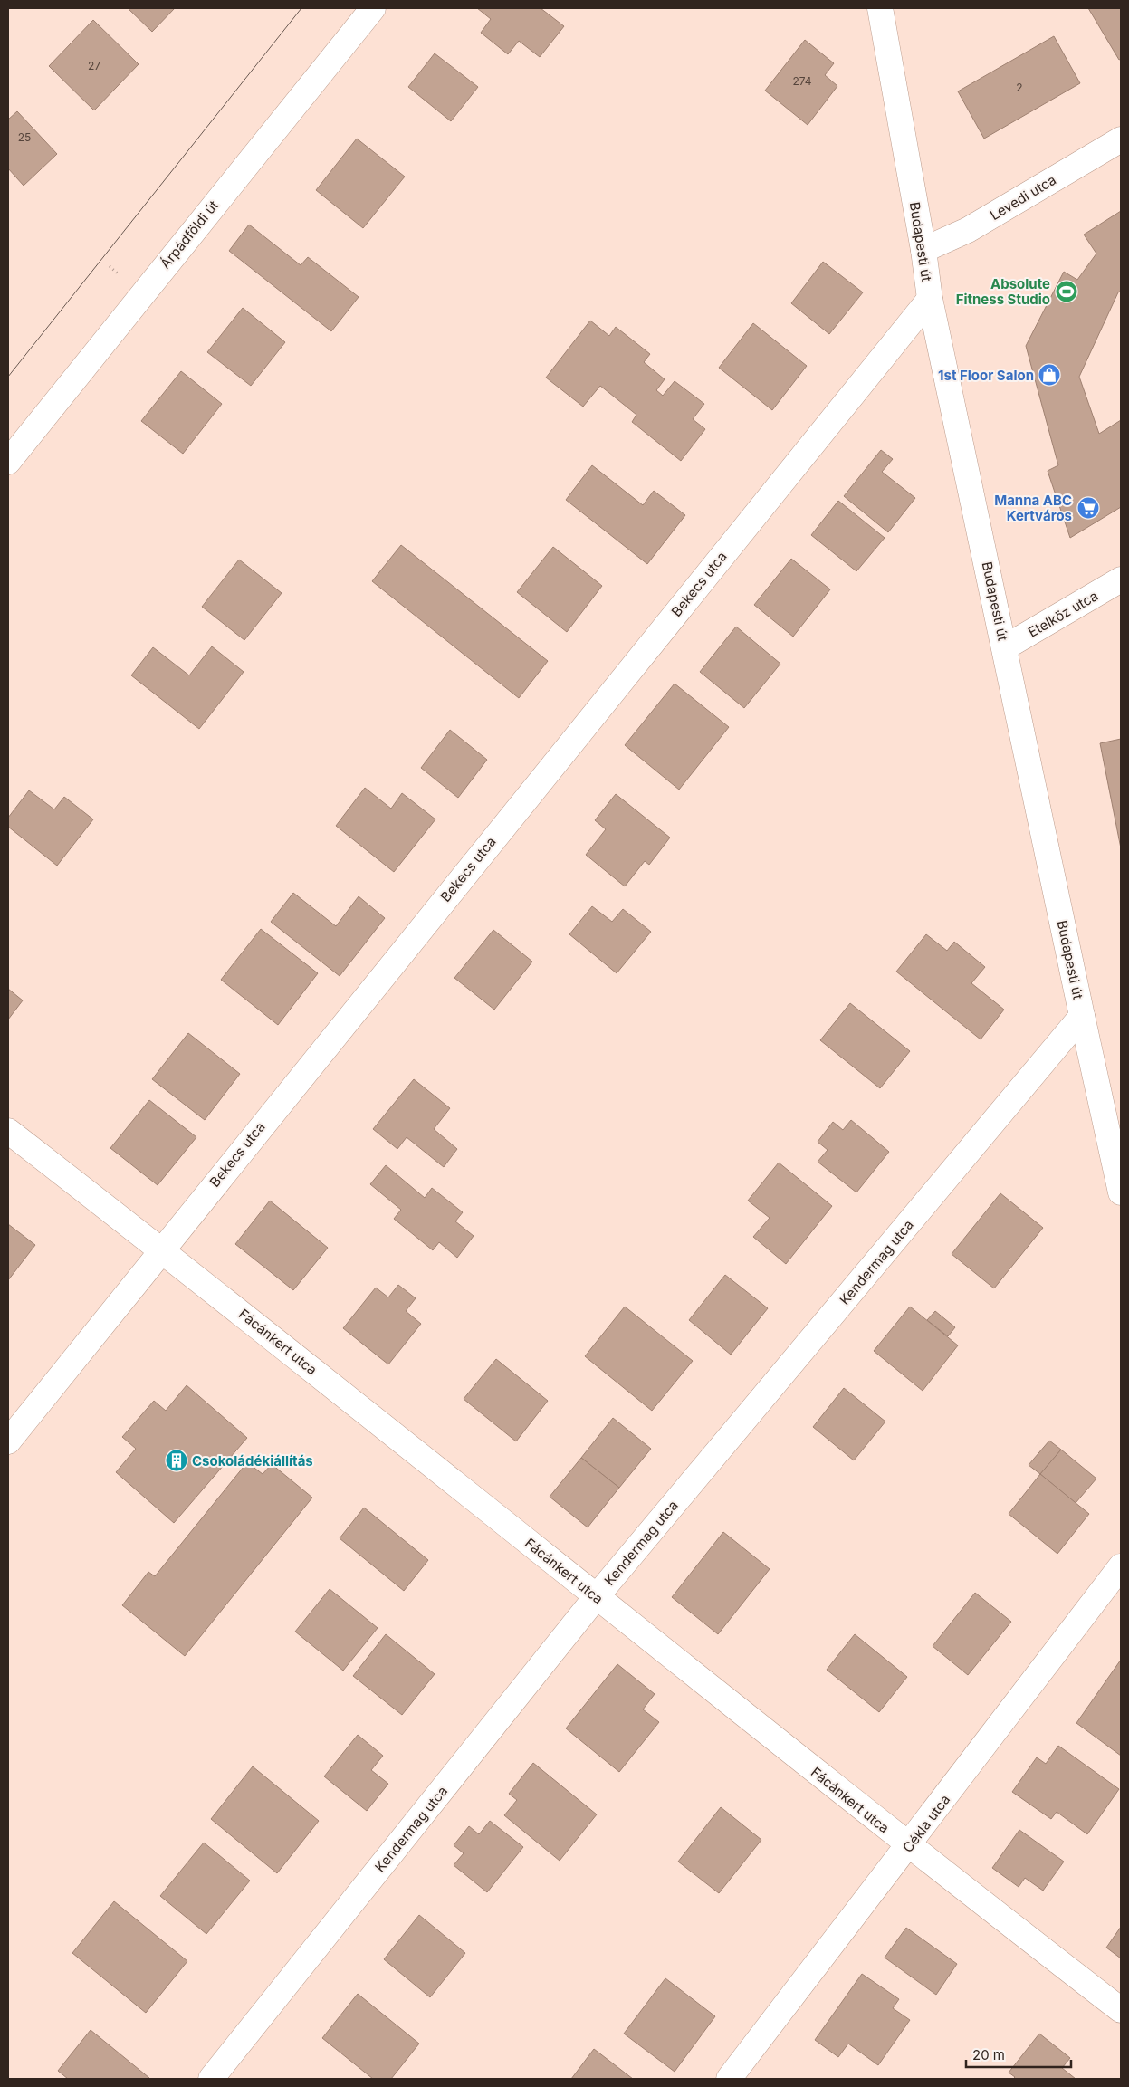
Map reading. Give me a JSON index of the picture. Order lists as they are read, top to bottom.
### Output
{
  "streets": {
    "street": [
      "Levedi utca",
      "Árpádföldi út",
      "Budapesti út",
      "Bekecs utca",
      "Etelköz utca",
      "Kendermag utca",
      "Fácánkert utca",
      "Cékla utca"
    ]
  },
  "crossings": [
    ["Levedi utca", "Budapesti út"],
    ["Budapesti út", "Bekecs utca"],
    ["Budapesti út", "Etelköz utca"],
    ["Budapesti út", "Kendermag utca"],
    ["Bekecs utca", "Fácánkert utca"],
    ["Kendermag utca", "Fácánkert utca"],
    ["Fácánkert utca", "Cékla utca"]
  ],
  "places": {
    "sports": ["Absolute Fitness Studio"],
    "shop": ["1st Floor Salon"],
    "supermarket": ["Manna ABC Kertváros"],
    "building": ["Csokoládékiállítás"]
  },
  "house_numbers": [
    "27",
    "274",
    "2",
    "25"
  ],
  "scale_bar": "20 m"
}
